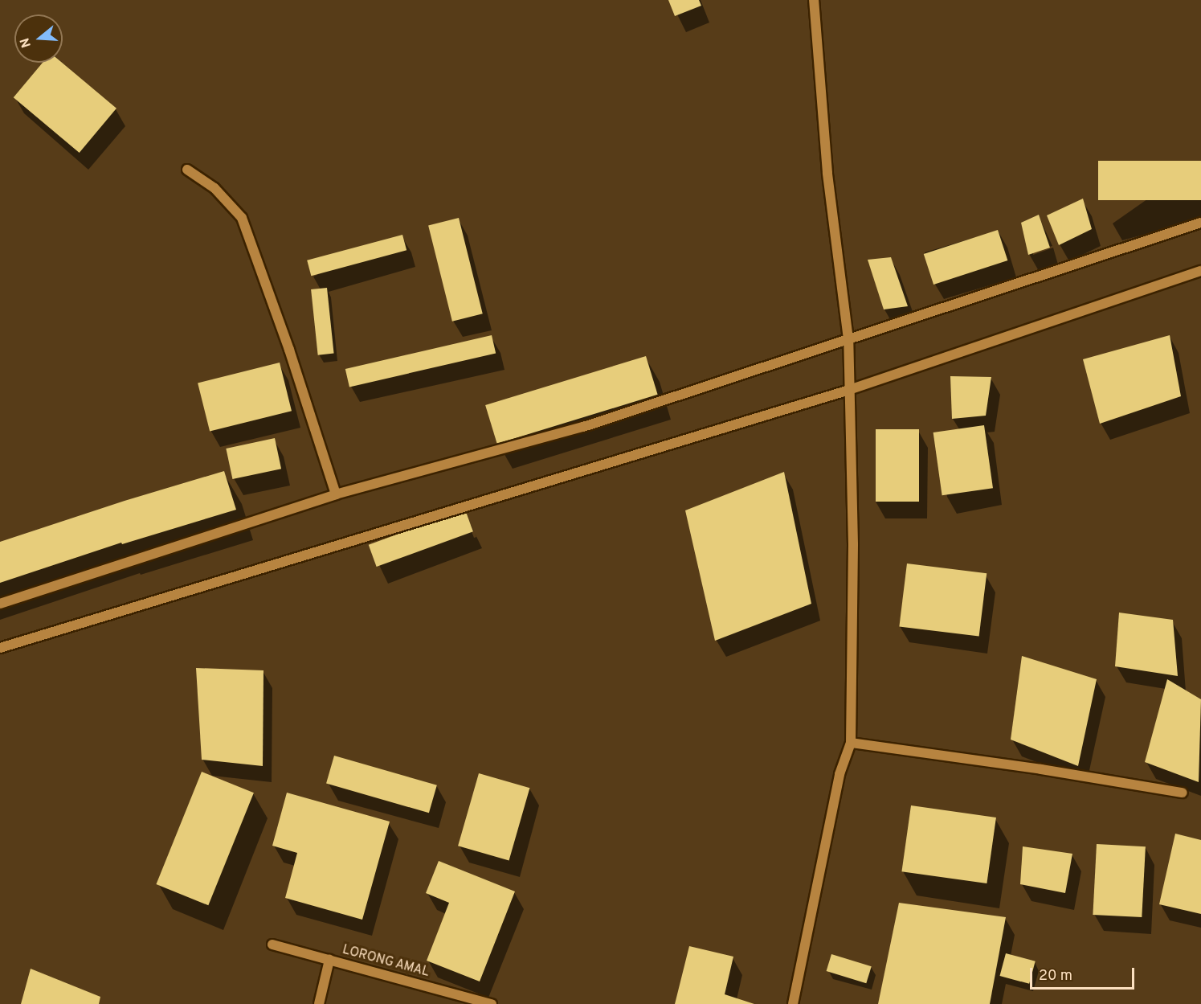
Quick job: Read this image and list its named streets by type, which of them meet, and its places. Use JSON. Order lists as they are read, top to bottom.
{
  "streets": {
    "street": ["LORONG AMAL"]
  },
  "scale_bar": "20 m",
  "north": "left"
}
